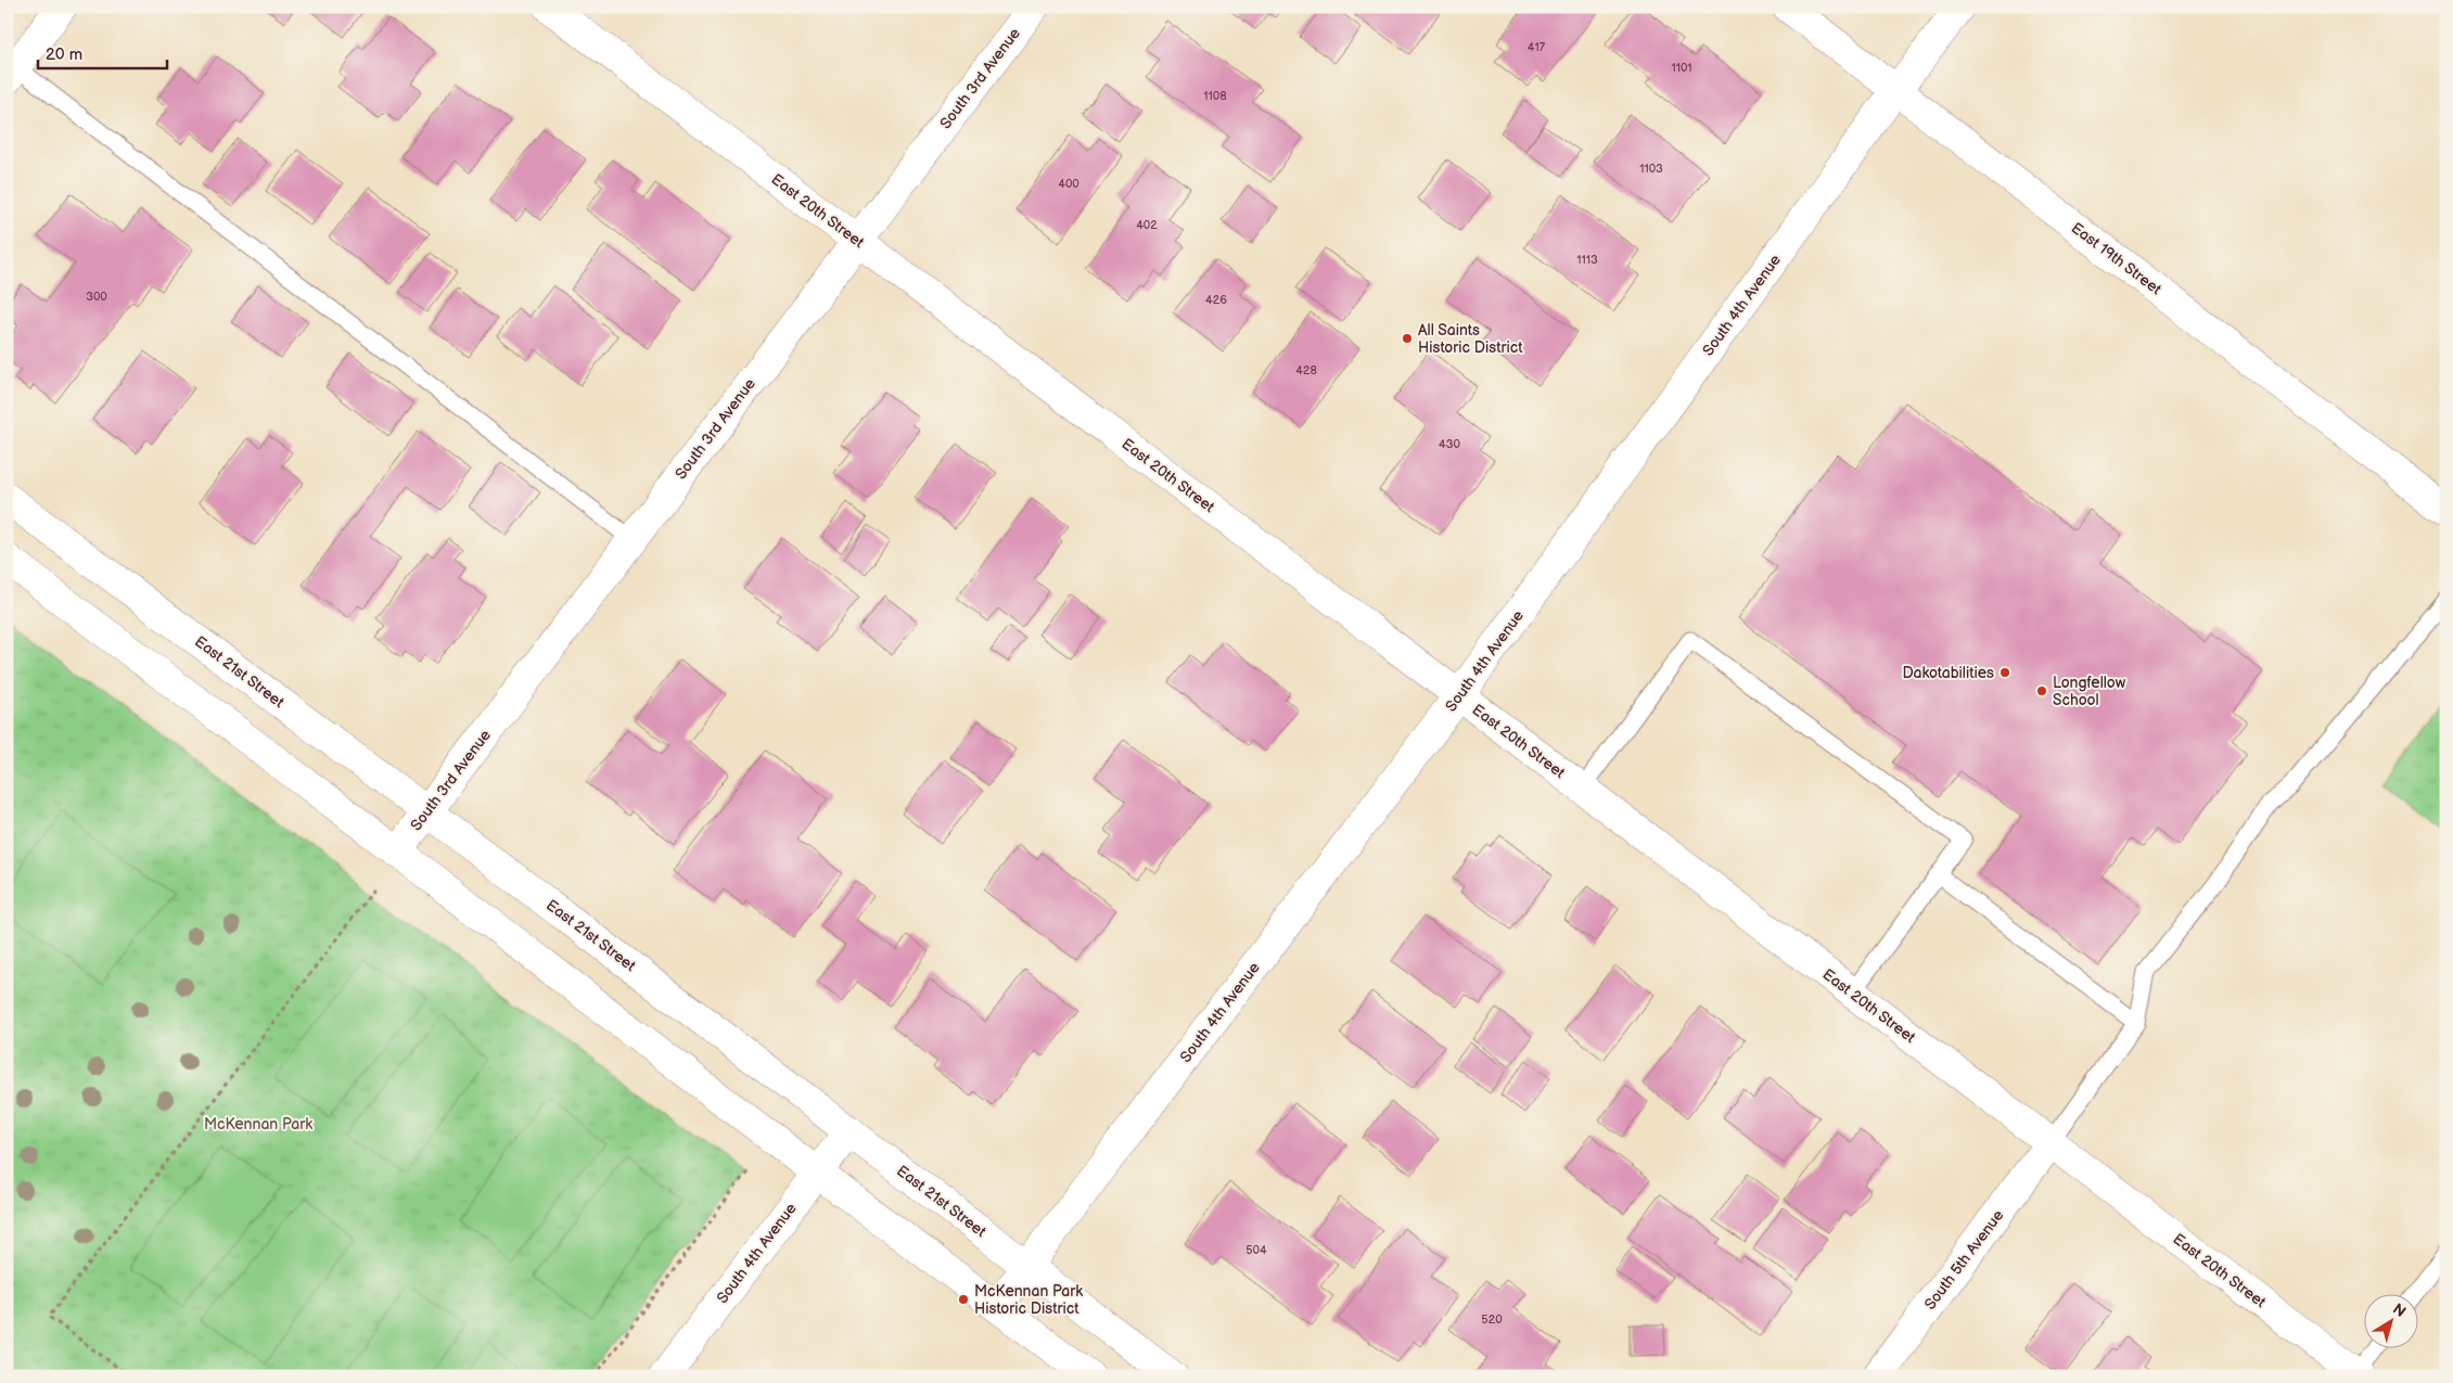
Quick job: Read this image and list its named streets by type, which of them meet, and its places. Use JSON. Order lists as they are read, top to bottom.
{
  "streets": {
    "street": [
      "South 3rd Avenue",
      "East 20th Street",
      "East 19th Street",
      "South 4th Avenue",
      "East 21st Street",
      "South 5th Avenue"
    ]
  },
  "crossings": [
    ["South 3rd Avenue", "East 20th Street"],
    ["South 3rd Avenue", "East 21st Street"],
    ["East 20th Street", "South 4th Avenue"],
    ["East 20th Street", "South 5th Avenue"],
    ["East 19th Street", "South 4th Avenue"],
    ["South 4th Avenue", "East 21st Street"]
  ],
  "parks": ["McKennan Park"],
  "places": [
    "All Saints Historic District",
    "Dakotabilities",
    "Longfellow School",
    "McKennan Park Historic District"
  ],
  "house_numbers": [
    "417",
    "1101",
    "1108",
    "1103",
    "400",
    "402",
    "1113",
    "300",
    "426",
    "428",
    "430",
    "504",
    "520"
  ],
  "scale_bar": "20 m",
  "north": "top right"
}
